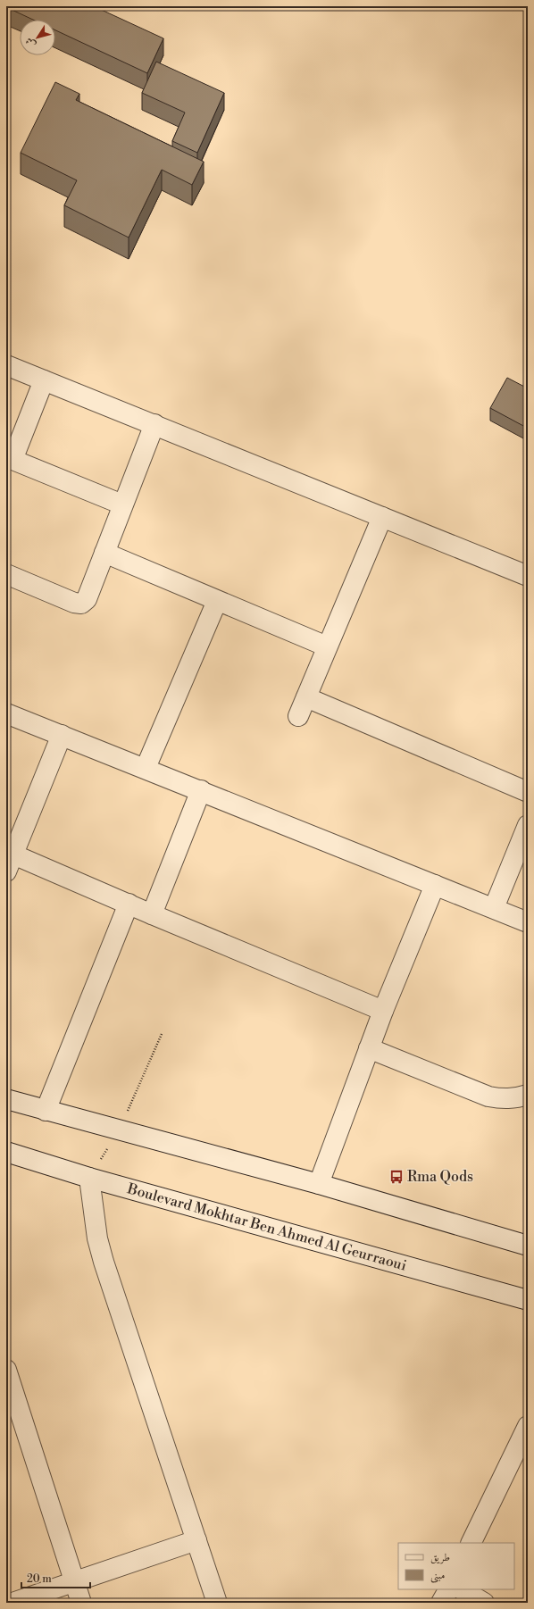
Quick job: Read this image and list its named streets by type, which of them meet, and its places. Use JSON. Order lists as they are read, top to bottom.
{
  "streets": {
    "street": ["Boulevard Mokhtar Ben Ahmed Al Geurraoui"]
  },
  "places": {
    "bus stop": ["Rma Qods"]
  },
  "legend": ["طريق", "مبنى"],
  "scale_bar": "20 m",
  "north": "bottom left"
}
